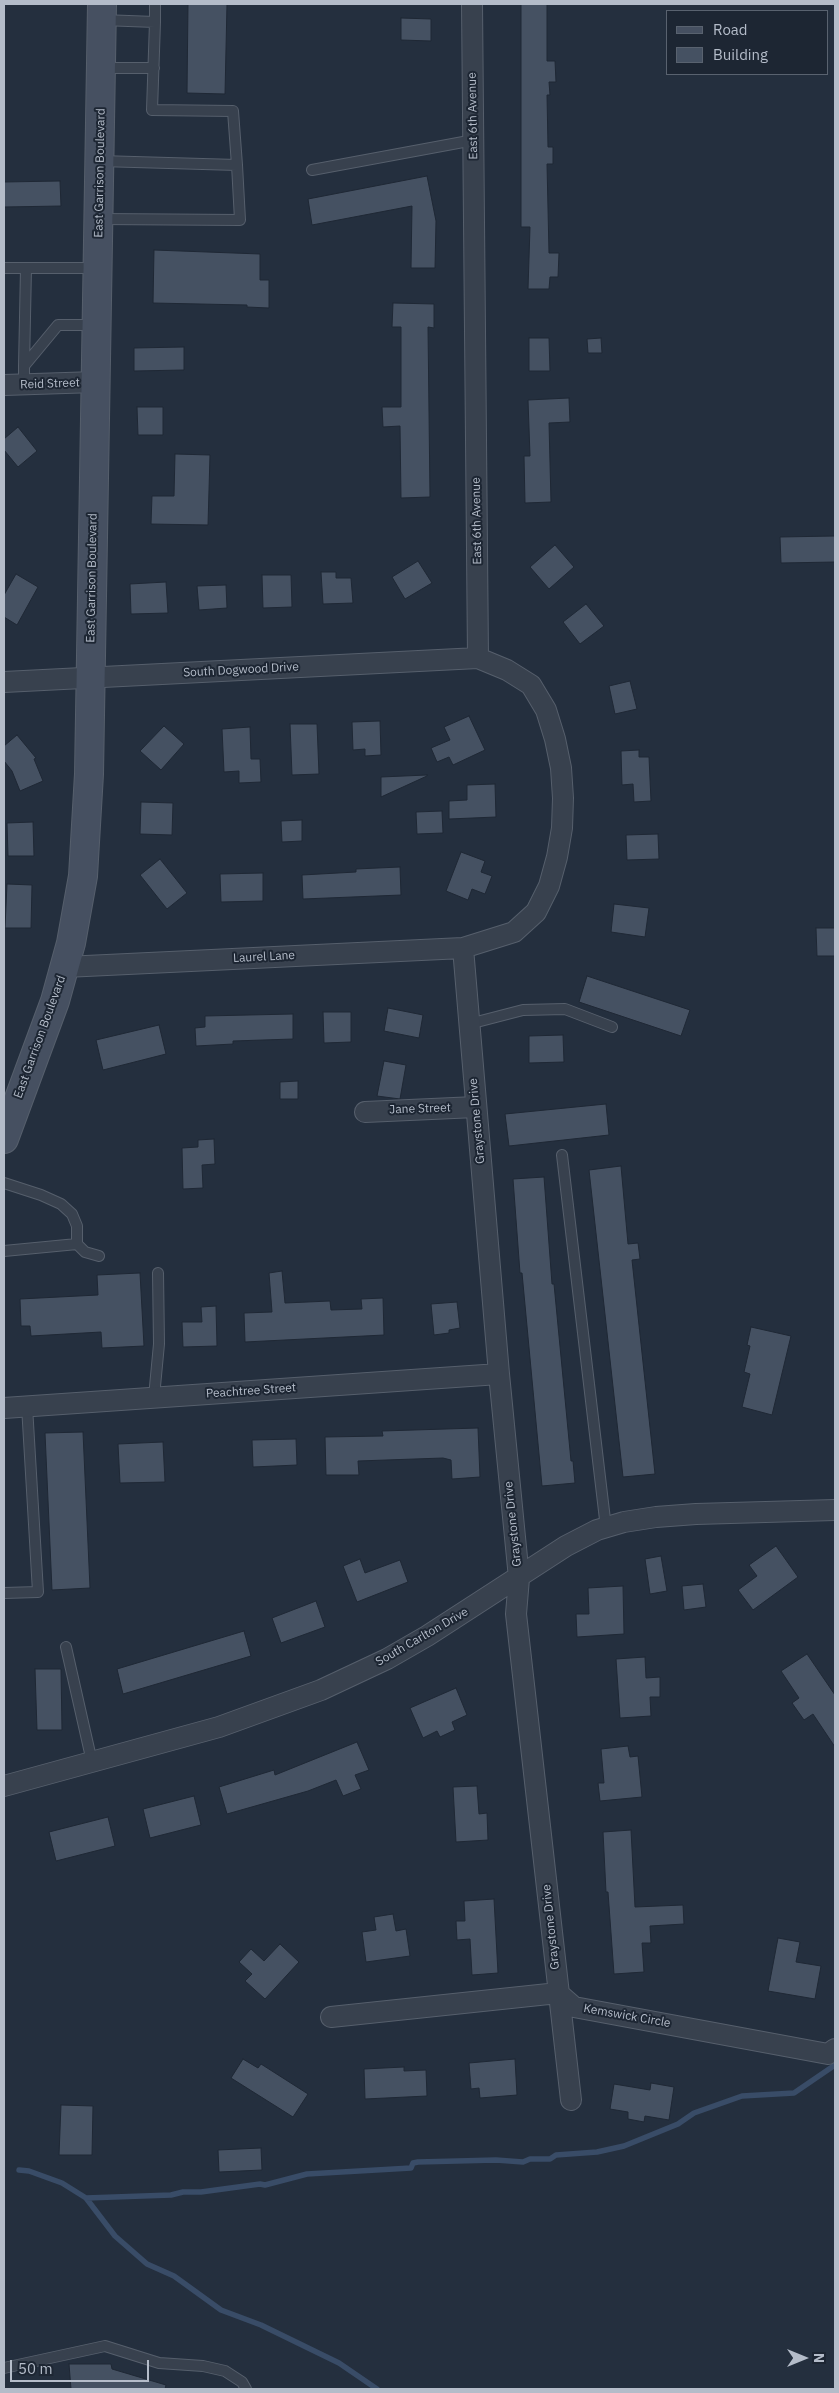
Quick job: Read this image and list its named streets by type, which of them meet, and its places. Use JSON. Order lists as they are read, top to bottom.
{
  "streets": {
    "main road": ["East Garrison Boulevard"],
    "street": [
      "East 6th Avenue",
      "Reid Street",
      "South Dogwood Drive",
      "Laurel Lane",
      "Jane Street",
      "Graystone Drive",
      "Peachtree Street",
      "South Carlton Drive",
      "Kemswick Circle"
    ]
  },
  "crossings": [
    ["East 6th Avenue", "South Dogwood Drive"],
    ["East Garrison Boulevard", "Reid Street"],
    ["East Garrison Boulevard", "South Dogwood Drive"],
    ["East Garrison Boulevard", "Laurel Lane"],
    ["Laurel Lane", "Graystone Drive"],
    ["Jane Street", "Graystone Drive"],
    ["Graystone Drive", "Peachtree Street"],
    ["Graystone Drive", "South Carlton Drive"],
    ["Graystone Drive", "Kemswick Circle"]
  ],
  "legend": ["Road", "Building"],
  "scale_bar": "50 m",
  "north": "right"
}
